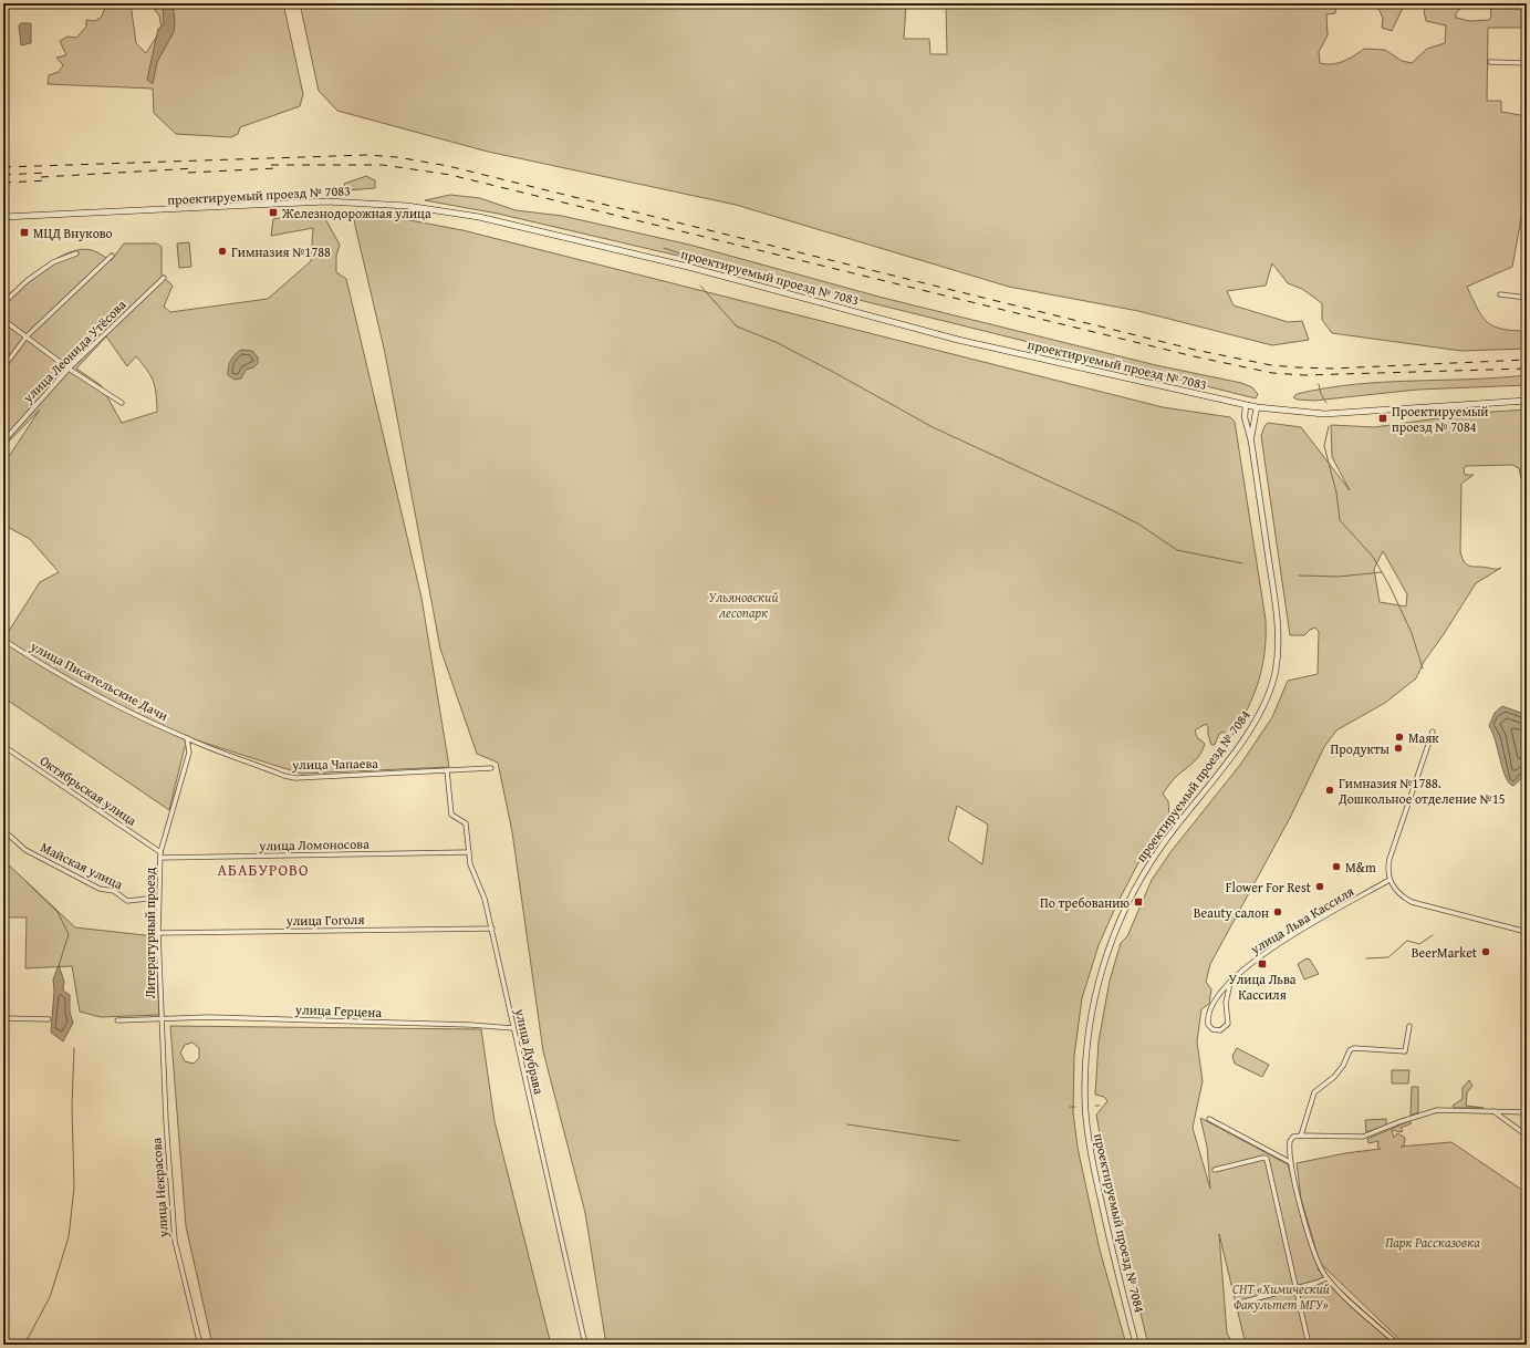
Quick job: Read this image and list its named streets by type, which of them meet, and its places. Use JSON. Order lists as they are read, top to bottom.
{
  "streets": {
    "main road": ["проектируемый проезд № 7083"],
    "street": [
      "улица Леонида Утёсова",
      "улица Писательские Дачи",
      "улица Чапаева",
      "проектируемый проезд № 7084",
      "Октябрьская улица",
      "улица Ломоносова",
      "Майская улица",
      "улица Гоголя",
      "улица Льва Кассиля",
      "Литературный проезд",
      "улица Герцена",
      "улица Дубрава",
      "улица Некрасова"
    ]
  },
  "crossings": [
    ["проектируемый проезд № 7083", "проектируемый проезд № 7084"],
    ["улица Писательские Дачи", "улица Чапаева"],
    ["улица Писательские Дачи", "Литературный проезд"],
    ["улица Чапаева", "Литературный проезд"],
    ["улица Чапаева", "улица Дубрава"],
    ["Октябрьская улица", "улица Ломоносова"],
    ["Октябрьская улица", "Литературный проезд"],
    ["улица Ломоносова", "Литературный проезд"],
    ["улица Ломоносова", "улица Дубрава"],
    ["Майская улица", "Литературный проезд"],
    ["улица Гоголя", "Литературный проезд"],
    ["улица Гоголя", "улица Дубрава"],
    ["Литературный проезд", "улица Герцена"],
    ["Литературный проезд", "улица Некрасова"],
    ["улица Герцена", "улица Дубрава"]
  ],
  "districts": ["АБАБУРОВО"],
  "parks": ["Ульяновский лесопарк", "Парк Рассказовка", "СНТ «Химический Факультет МГУ»"],
  "places": {
    "transit": [
      "Железнодорожная улица",
      "МЦД Внуково",
      "Проектируемый проезд № 7084",
      "По требованию",
      "Улица Льва Кассиля"
    ],
    "other": [
      "Гимназия №1788",
      "Маяк",
      "Продукты",
      "Гимназия №1788. Дошкольное отделение №15",
      "M&m",
      "Flower For Rest",
      "Beauty салон",
      "BeerMarket"
    ]
  }
}
